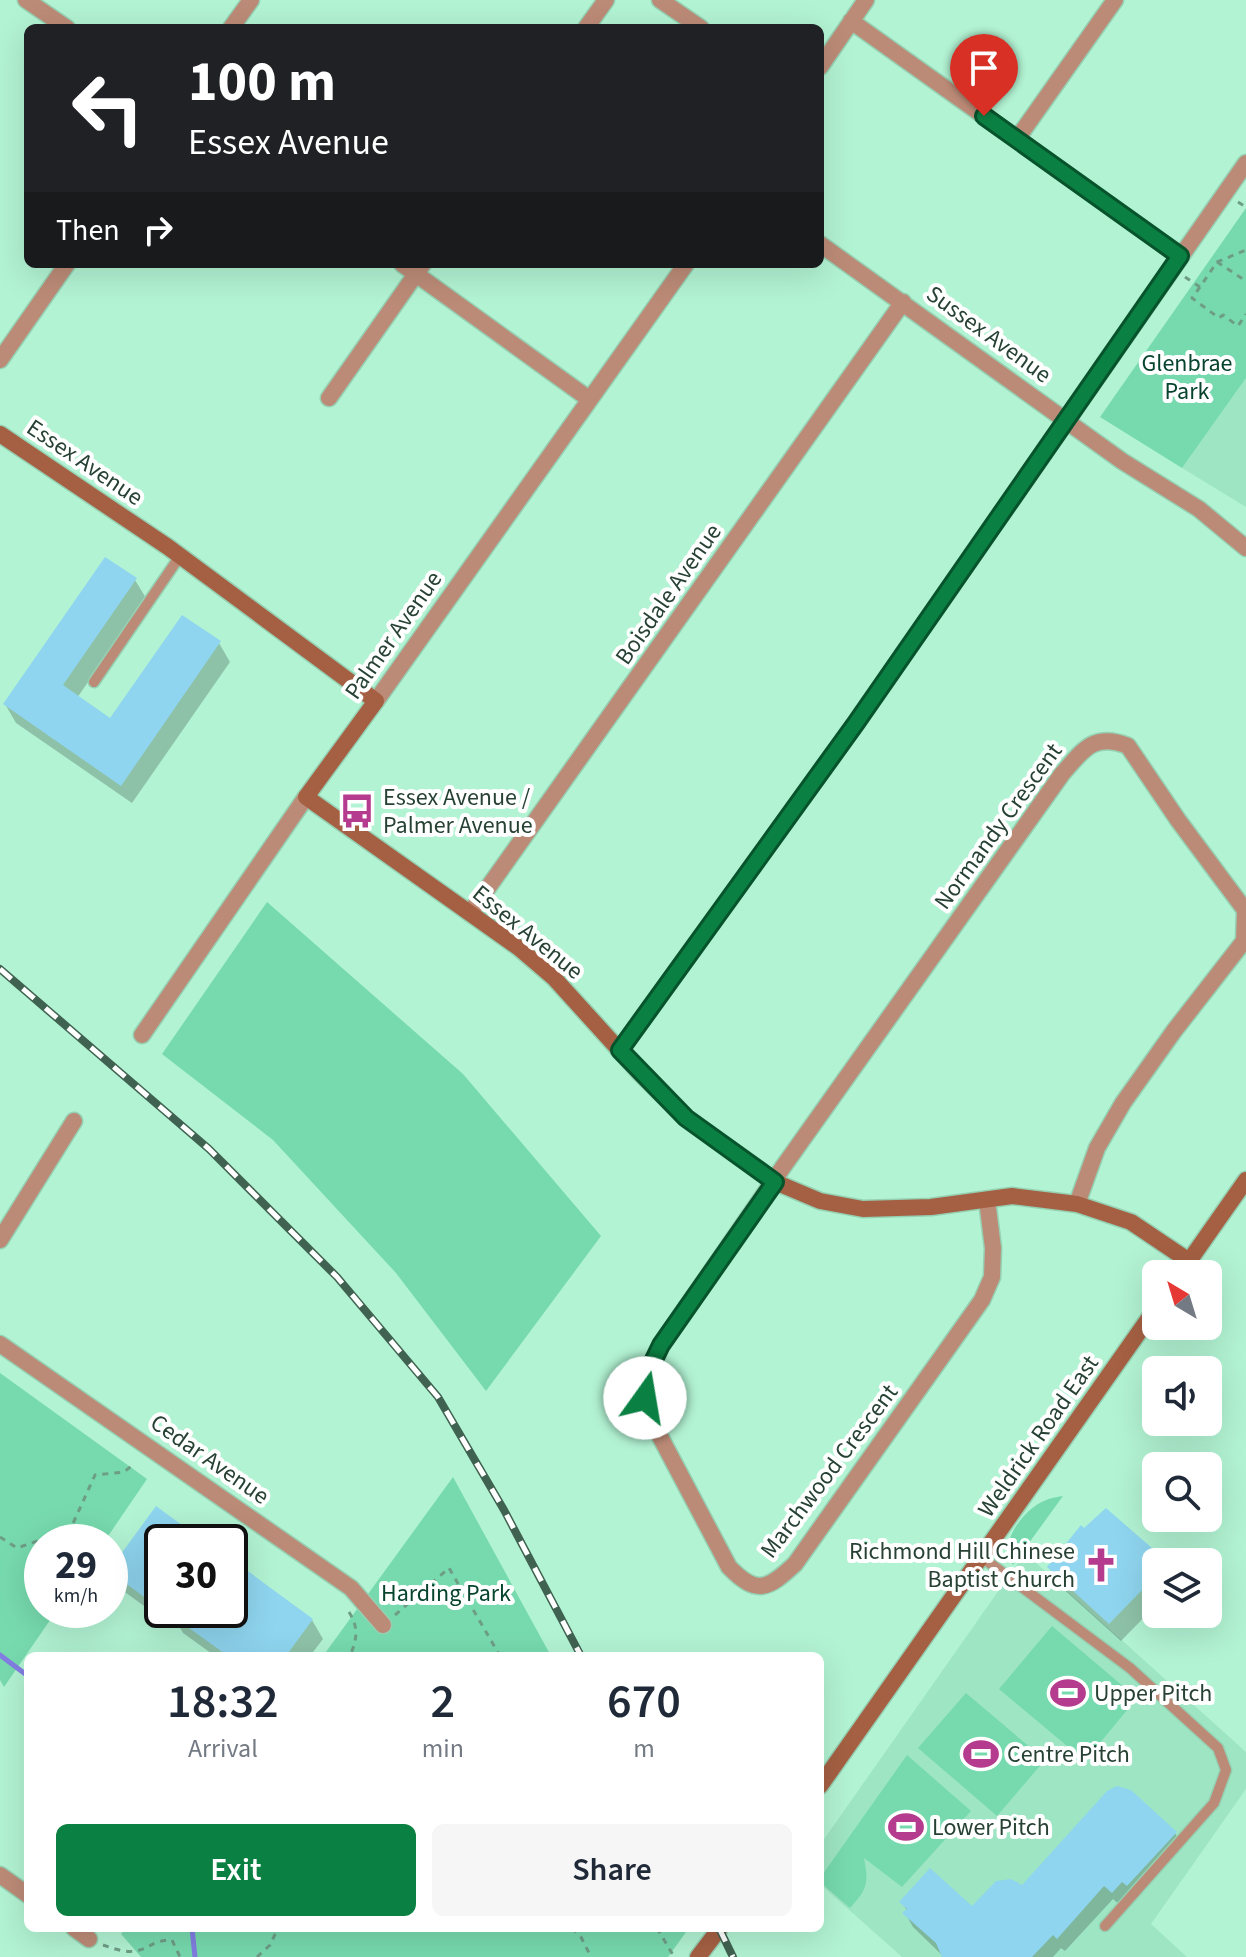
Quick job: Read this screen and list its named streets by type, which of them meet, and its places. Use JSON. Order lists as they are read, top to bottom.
{
  "streets": {
    "street": [
      "Sussex Avenue",
      "Essex Avenue",
      "Boisdale Avenue",
      "Palmer Avenue",
      "Normandy Crescent",
      "Weldrick Road East",
      "Cedar Avenue",
      "Marchwood Crescent"
    ]
  },
  "crossings": [
    ["Sussex Avenue", "Boisdale Avenue"],
    ["Essex Avenue", "Boisdale Avenue"],
    ["Essex Avenue", "Palmer Avenue"],
    ["Essex Avenue", "Normandy Crescent"],
    ["Essex Avenue", "Marchwood Crescent"],
    ["Normandy Crescent", "Marchwood Crescent"]
  ],
  "parks": ["Glenbrae Park", "Harding Park"],
  "places": {
    "bus stop": ["Essex Avenue / Palmer Avenue"],
    "church": ["Richmond Hill Chinese Baptist Church"],
    "sports": ["Upper Pitch", "Centre Pitch", "Lower Pitch"]
  },
  "north": "top left",
  "page": {
    "turn": ["100 m", "Essex Avenue"],
    "then": "Then",
    "speed": "29 km/h",
    "limit": "30",
    "eta": [
      "18:32",
      "Arrival",
      "2",
      "min",
      "670",
      "m"
    ],
    "buttons": ["Exit", "Share"]
  }
}
